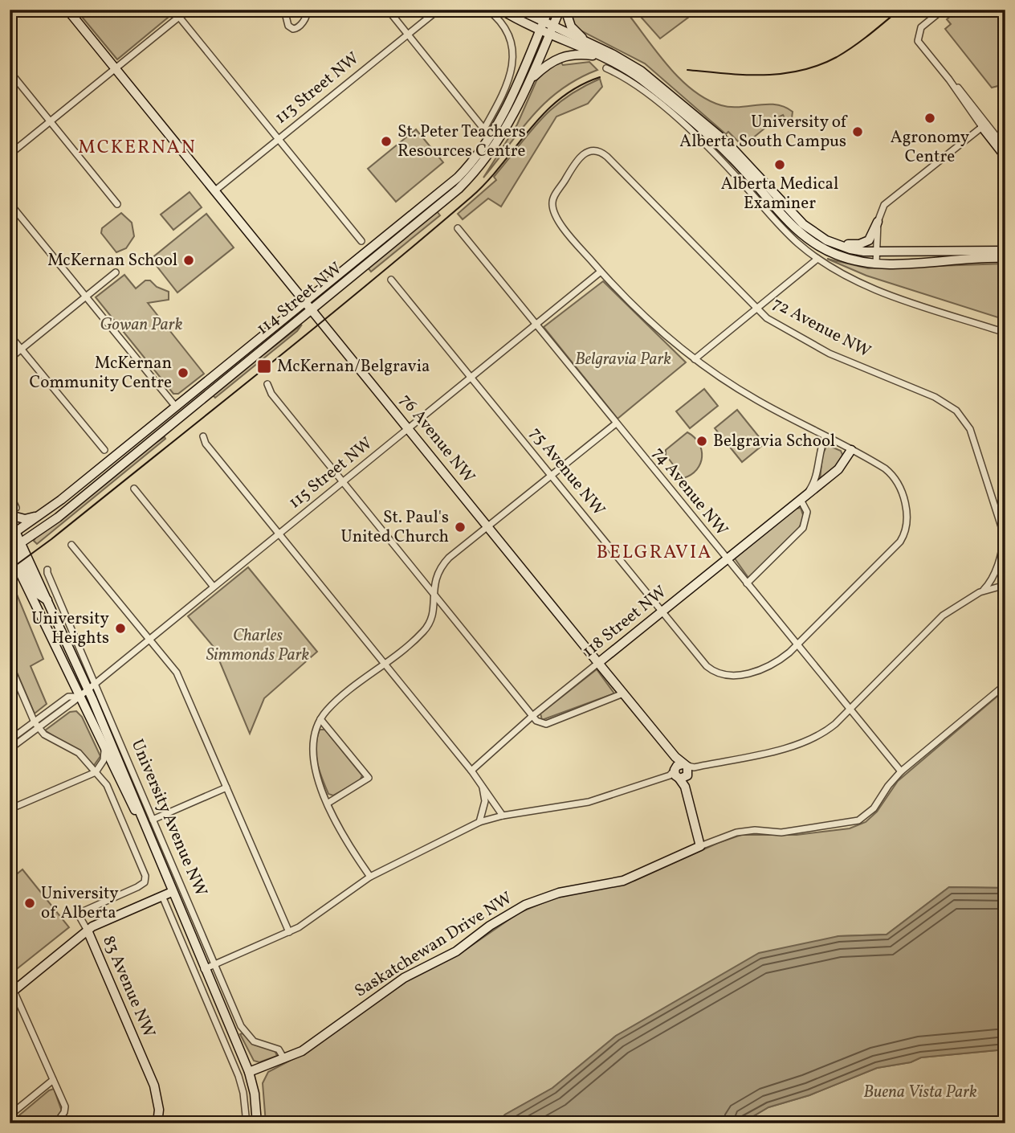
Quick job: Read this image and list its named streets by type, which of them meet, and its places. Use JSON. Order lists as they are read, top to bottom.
{
  "streets": {
    "main road": [
      "114 Street NW",
      "76 Avenue NW",
      "118 Street NW",
      "University Avenue NW",
      "Saskatchewan Drive NW",
      "83 Avenue NW"
    ],
    "street": [
      "113 Street NW",
      "72 Avenue NW",
      "75 Avenue NW",
      "115 Street NW",
      "74 Avenue NW"
    ]
  },
  "crossings": [
    ["113 Street NW", "76 Avenue NW"],
    ["114 Street NW", "76 Avenue NW"],
    ["114 Street NW", "University Avenue NW"],
    ["72 Avenue NW", "115 Street NW"],
    ["76 Avenue NW", "115 Street NW"],
    ["76 Avenue NW", "118 Street NW"],
    ["76 Avenue NW", "Saskatchewan Drive NW"],
    ["75 Avenue NW", "115 Street NW"],
    ["75 Avenue NW", "74 Avenue NW"],
    ["75 Avenue NW", "118 Street NW"],
    ["115 Street NW", "74 Avenue NW"],
    ["115 Street NW", "University Avenue NW"],
    ["74 Avenue NW", "118 Street NW"],
    ["74 Avenue NW", "Saskatchewan Drive NW"],
    ["University Avenue NW", "Saskatchewan Drive NW"]
  ],
  "districts": ["MCKERNAN", "BELGRAVIA"],
  "parks": [
    "Gowan Park",
    "Belgravia Park",
    "Charles Simmonds Park",
    "Buena Vista Park"
  ],
  "places": {
    "other": [
      "Agronomy Centre",
      "University of Alberta South Campus",
      "St. Peter Teachers Resources Centre",
      "Alberta Medical Examiner",
      "McKernan School",
      "McKernan Community Centre",
      "Belgravia School",
      "St. Paul's United Church",
      "University Heights",
      "University of Alberta"
    ],
    "transit": ["McKernan/Belgravia"]
  }
}
